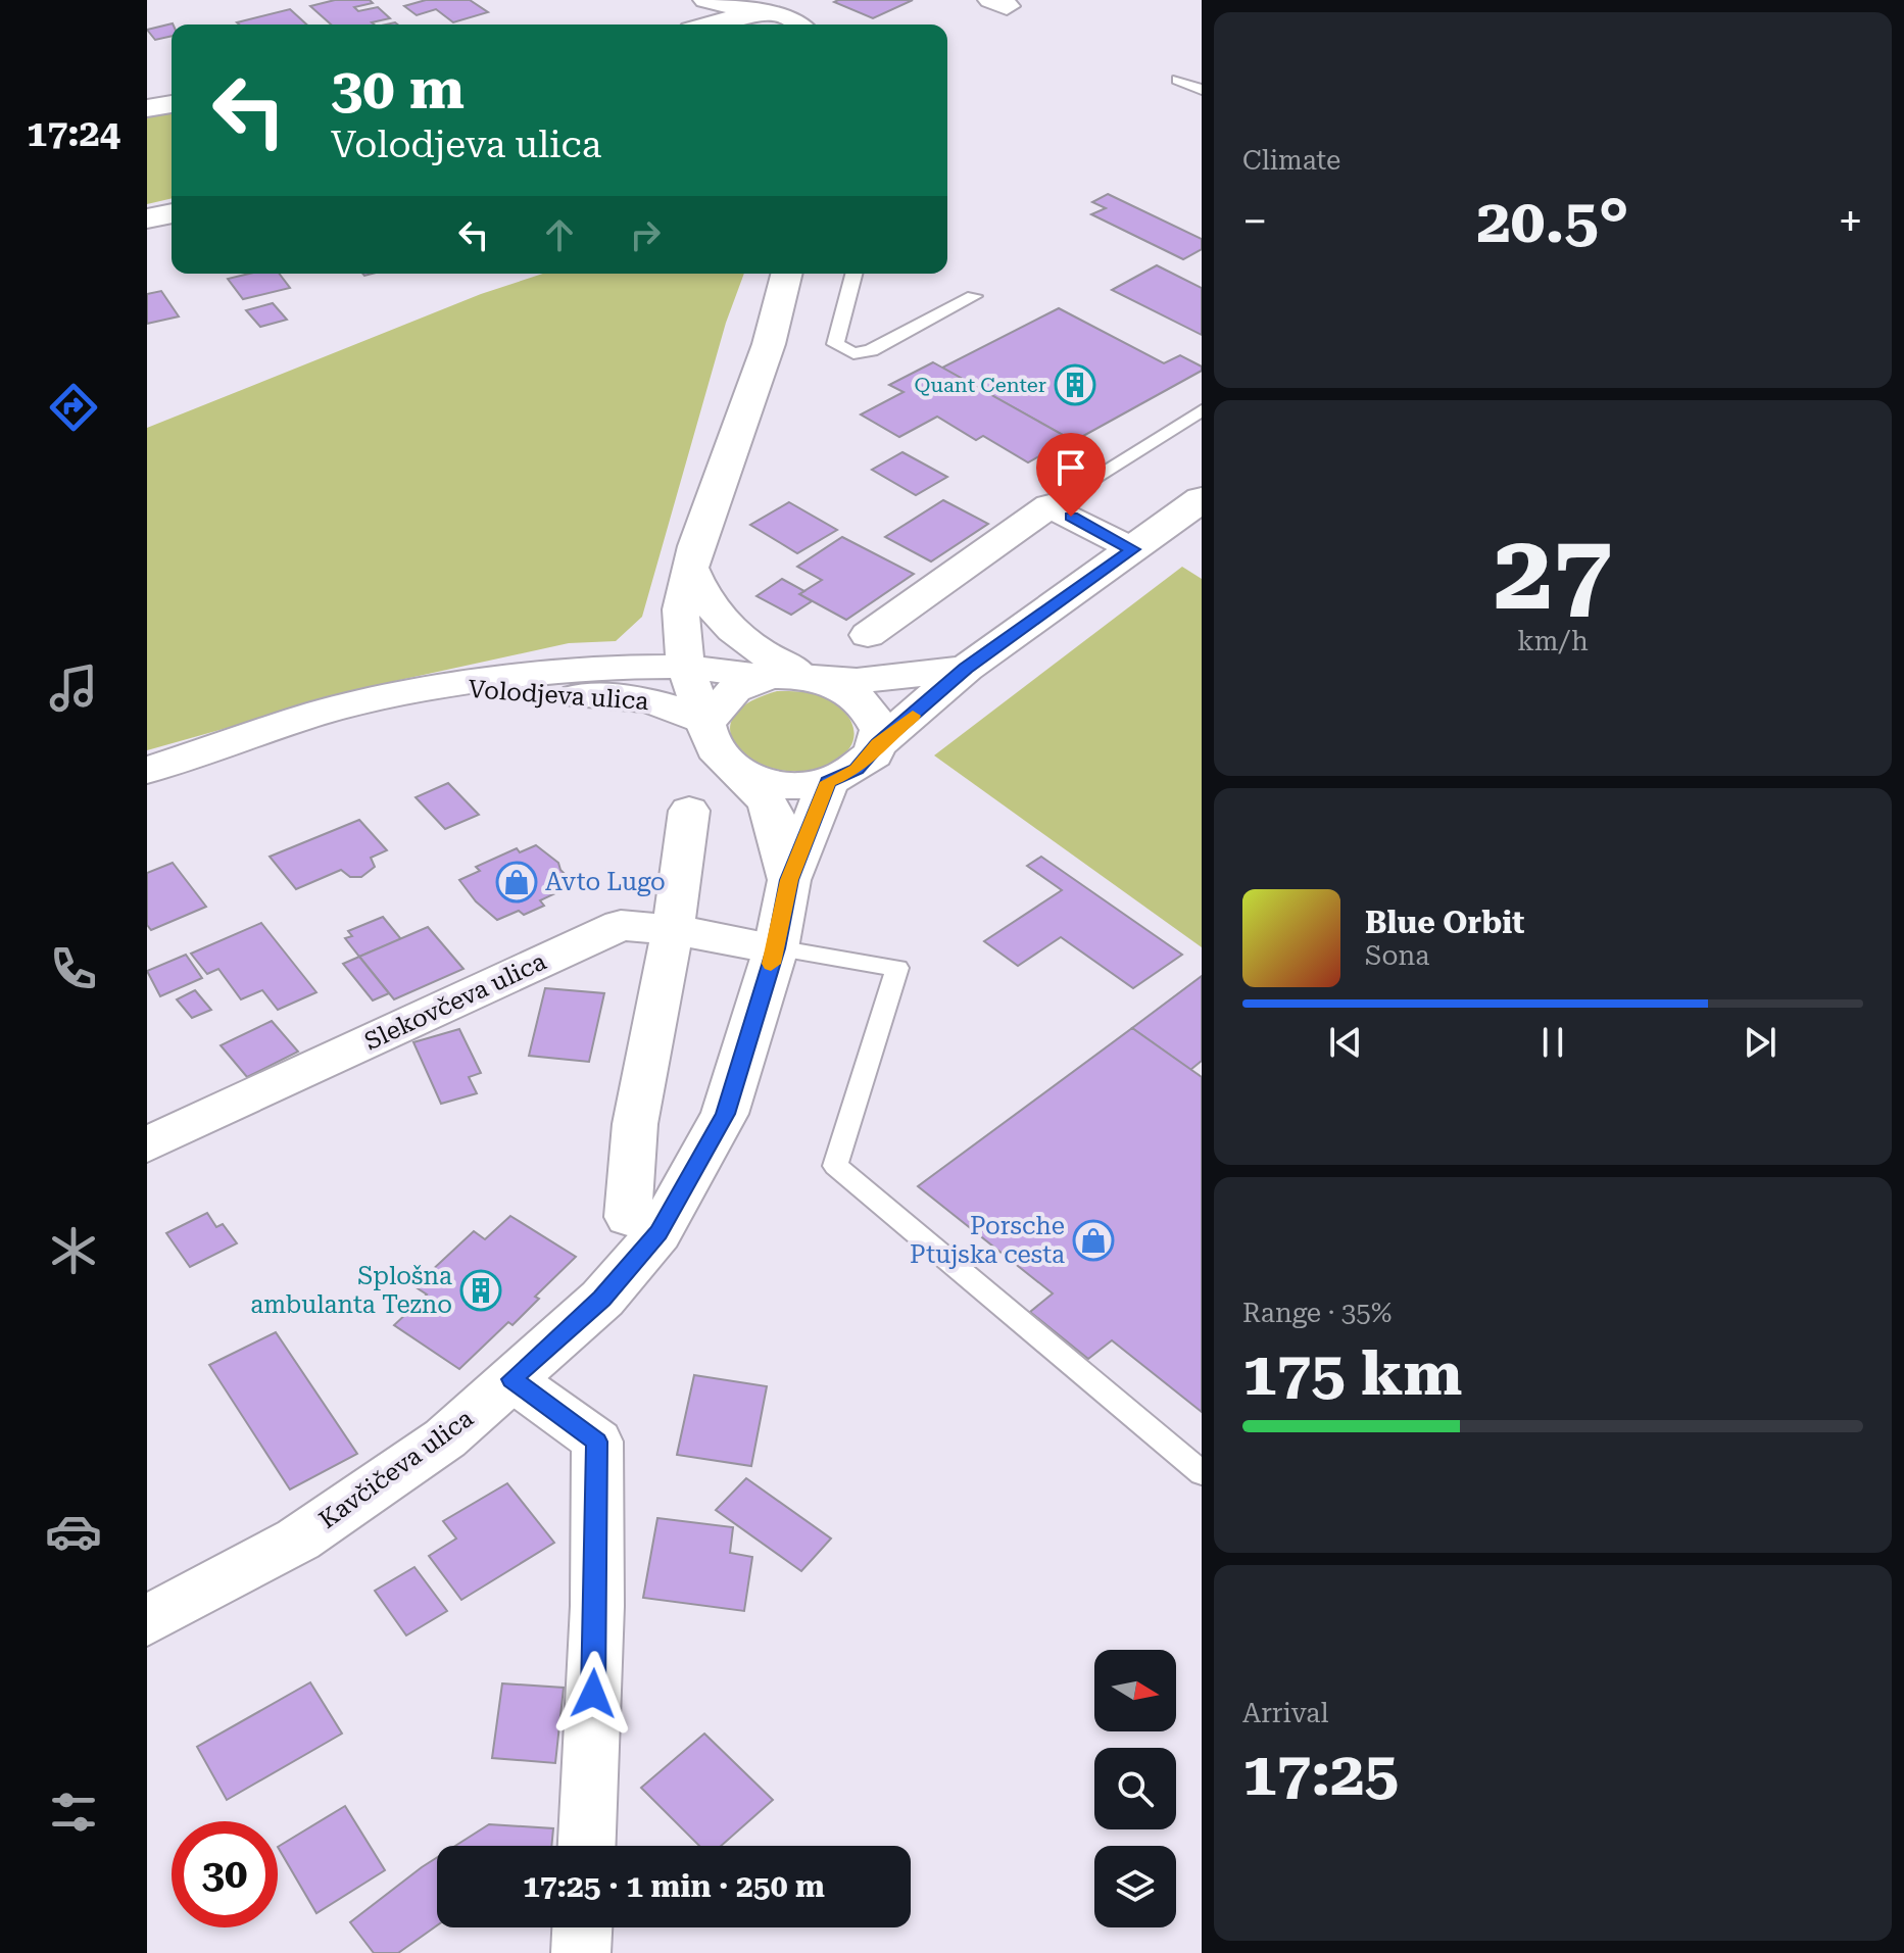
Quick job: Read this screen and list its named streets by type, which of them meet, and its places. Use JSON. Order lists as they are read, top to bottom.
{
  "streets": {
    "street": ["Volodjeva ulica", "Slekovčeva ulica", "Kavčičeva ulica"]
  },
  "crossings": [
    ["Volodjeva ulica", "Kavčičeva ulica"],
    ["Slekovčeva ulica", "Kavčičeva ulica"]
  ],
  "places": {
    "building": ["Quant Center", "Splošna ambulanta Tezno"],
    "shop": ["Avto Lugo", "Porsche Ptujska cesta"]
  },
  "north": "right",
  "page": {
    "tabs": "17:24",
    "tile": [
      "Climate",
      ["27", "km/h"],
      ["Range · 35%", "175 km"],
      ["Arrival", "17:25"]
    ],
    "turn": ["30 m", "Volodjeva ulica"],
    "heat": ["−", "20.5°", "+"],
    "song": ["Blue Orbit", "Sona"],
    "limit": "30",
    "trip": "17:25 · 1 min · 250 m"
  }
}
